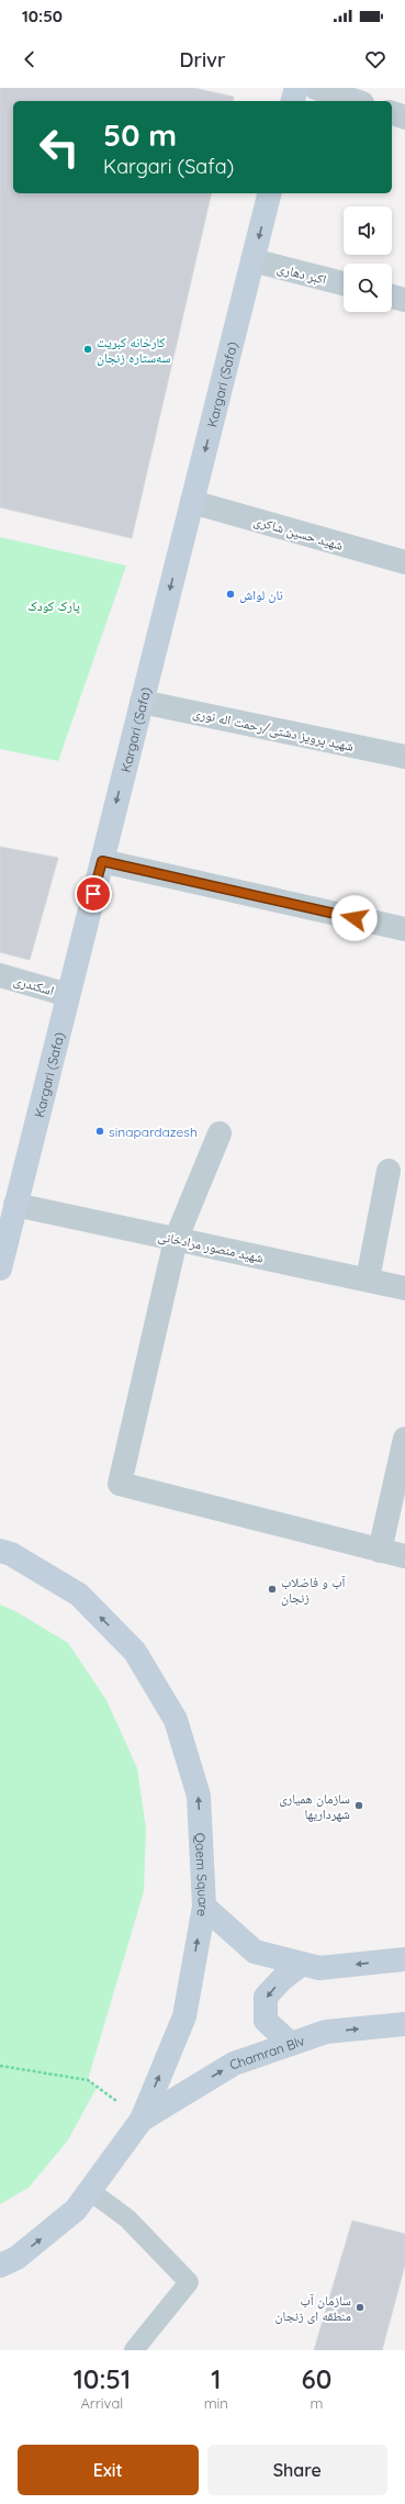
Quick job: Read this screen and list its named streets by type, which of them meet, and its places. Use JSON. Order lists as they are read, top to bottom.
{
  "streets": {
    "main road": ["Kargari (Safa)", "Qaem Square", "Chamran Blv"],
    "street": [
      "اکبر دهاری",
      "شهید حسین شاکری",
      "شهید پرویز دشتی/رحمت اله نوری",
      "اسکندری",
      "شهید منصور مرادخانی"
    ]
  },
  "crossings": [
    ["اکبر دهاری", "Kargari (Safa)"],
    ["Kargari (Safa)", "شهید حسین شاکری"],
    ["Kargari (Safa)", "شهید پرویز دشتی/رحمت اله نوری"],
    ["Kargari (Safa)", "اسکندری"],
    ["Kargari (Safa)", "شهید منصور مرادخانی"],
    ["Qaem Square", "Chamran Blv"]
  ],
  "one_way": ["Kargari (Safa)", "Qaem Square"],
  "parks": ["پارک کودک"],
  "places": [
    "کارخانه کبریت سه‌ستاره زنجان",
    "نان لواش",
    "sinapardazesh",
    "آب و فاضلاب زنجان",
    "سازمان همیاری شهرداریها",
    "سازمان آب منطقه ای زنجان"
  ],
  "page": {
    "status": "10:50",
    "header": "Drivr",
    "turn": ["50 m", "Kargari (Safa)"],
    "eta": [
      "10:51",
      "Arrival",
      "1",
      "min",
      "60",
      "m"
    ],
    "buttons": ["Exit", "Share"]
  }
}
